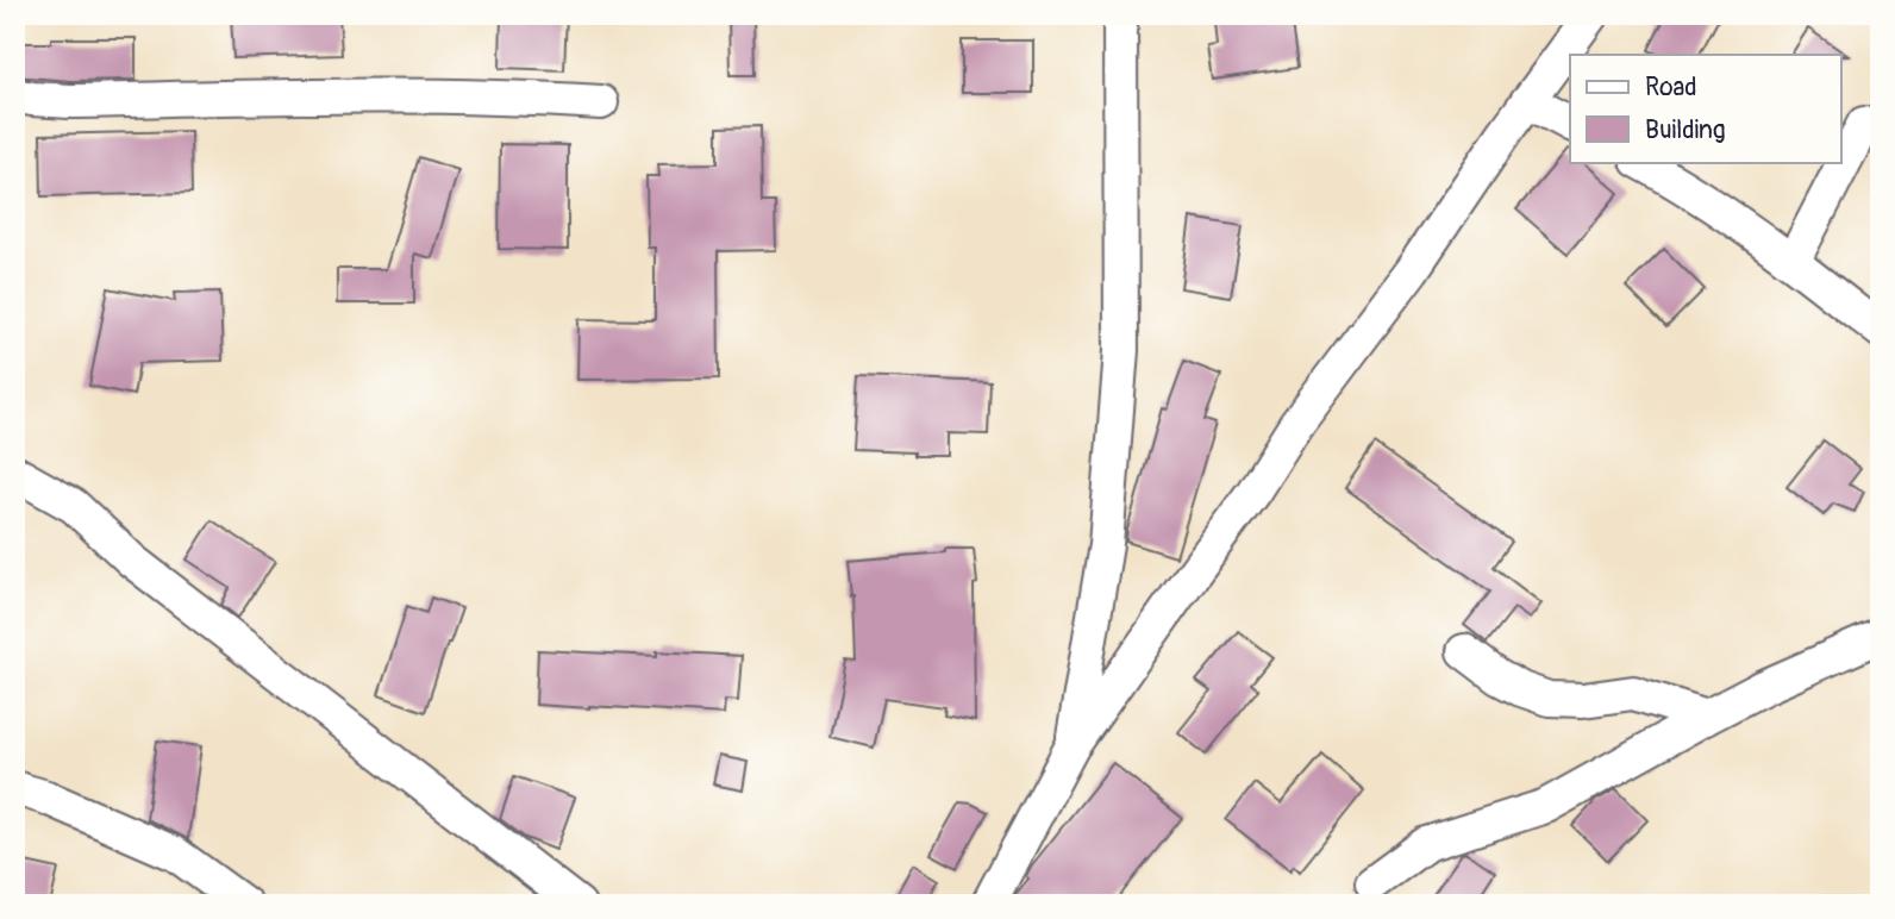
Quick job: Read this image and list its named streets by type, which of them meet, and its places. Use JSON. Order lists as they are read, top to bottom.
{
  "legend": ["Road", "Building"]
}
